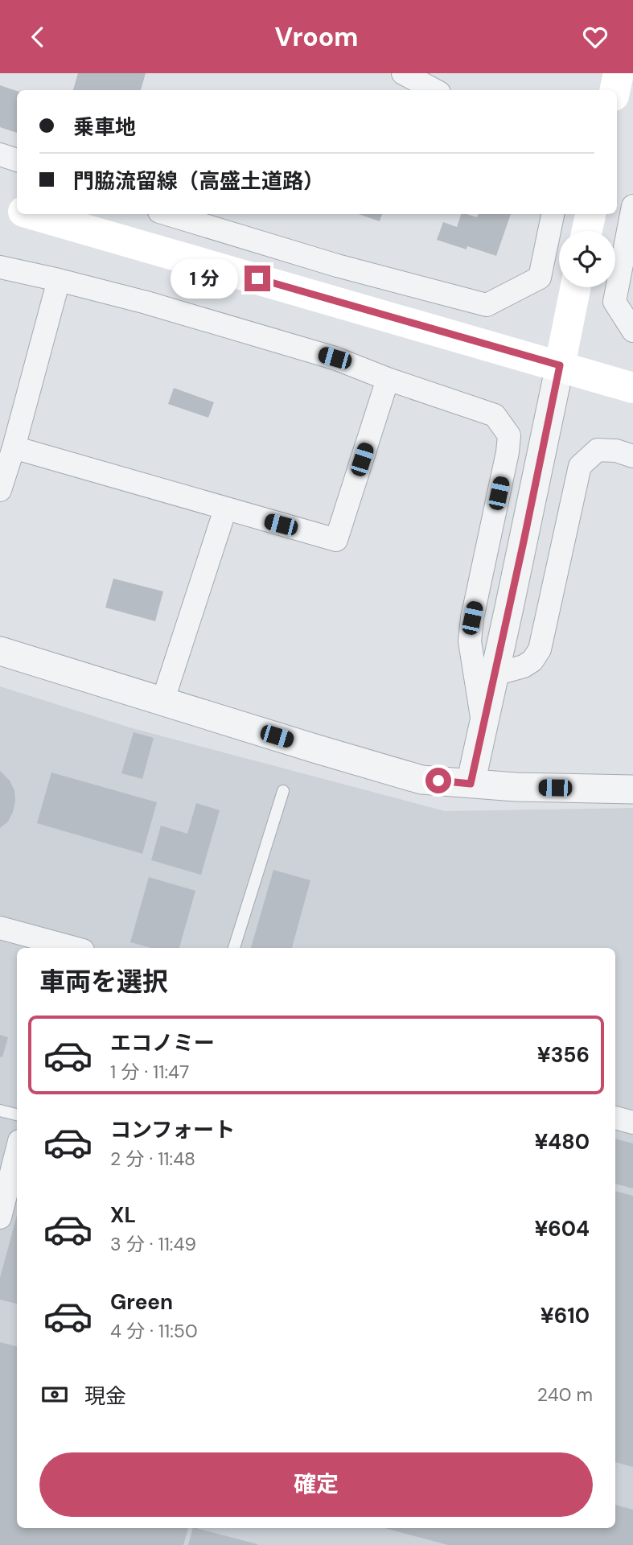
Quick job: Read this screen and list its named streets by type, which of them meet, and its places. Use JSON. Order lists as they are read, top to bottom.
{
  "page": {
    "header": "Vroom",
    "banner": ["乗車地", "門脇流留線（高盛土道路）"],
    "bubble": "1 分",
    "heading": "車両を選択",
    "list": [
      {
        "name": "エコノミー",
        "note": "1 分 · 11:47",
        "value": "¥356"
      },
      {
        "name": "コンフォート",
        "note": "2 分 · 11:48",
        "value": "¥480"
      },
      {
        "name": "XL",
        "note": "3 分 · 11:49",
        "value": "¥604"
      },
      {
        "name": "Green",
        "note": "4 分 · 11:50",
        "value": "¥610"
      }
    ],
    "pay": ["現金", "240 m"],
    "buttons": "確定"
  }
}
